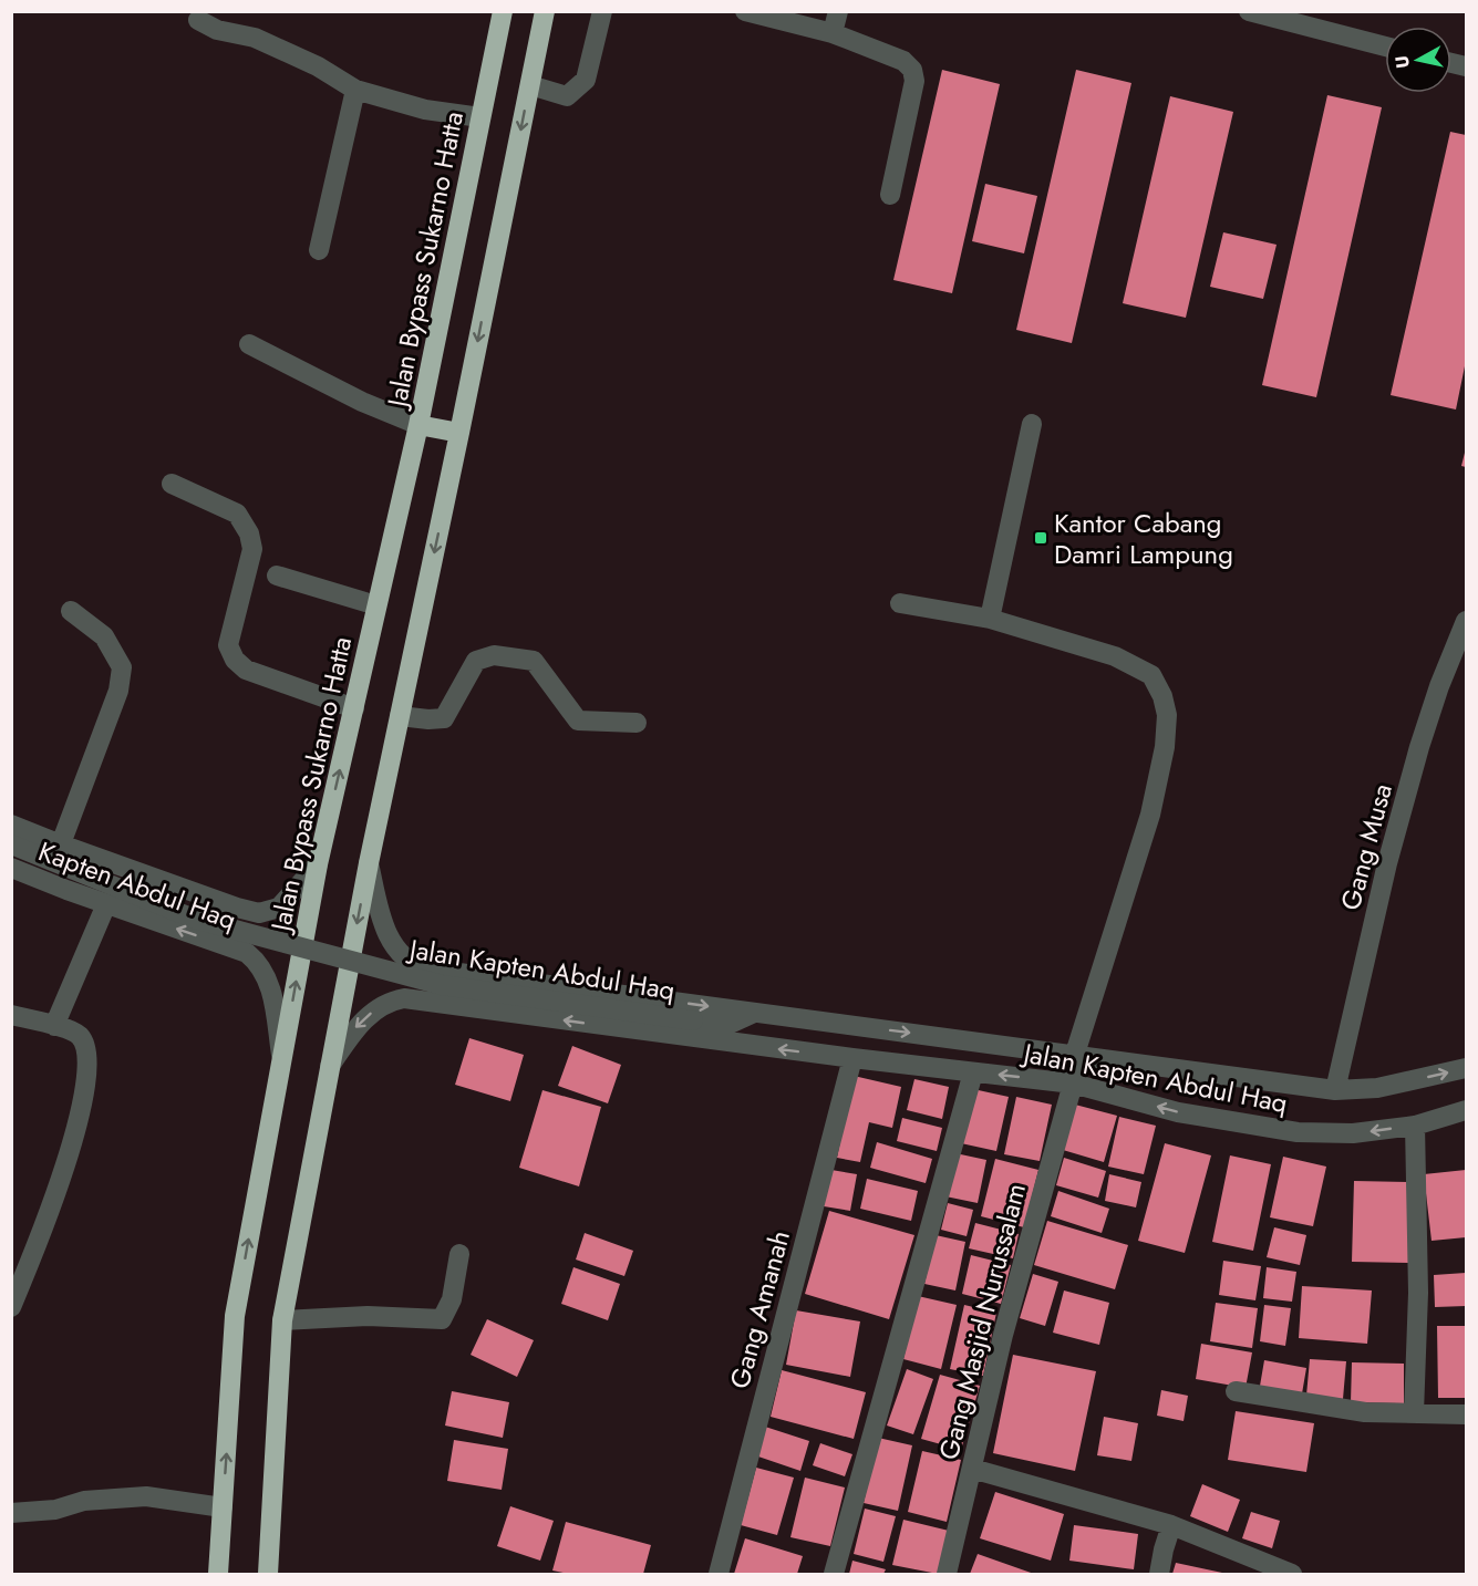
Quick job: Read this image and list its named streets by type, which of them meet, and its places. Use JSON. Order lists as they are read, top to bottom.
{
  "streets": {
    "highway": ["Jalan Bypass Sukarno Hatta"],
    "street": [
      "Gang Musa",
      "Kapten Abdul Haq",
      "Jalan Kapten Abdul Haq",
      "Gang Amanah",
      "Gang Masjid Nurussalam"
    ]
  },
  "crossings": [
    ["Jalan Bypass Sukarno Hatta", "Kapten Abdul Haq"],
    ["Gang Musa", "Jalan Kapten Abdul Haq"],
    ["Jalan Kapten Abdul Haq", "Gang Amanah"],
    ["Jalan Kapten Abdul Haq", "Gang Masjid Nurussalam"]
  ],
  "places": {
    "transit": ["Kantor Cabang Damri Lampung"]
  },
  "north": "left"
}
